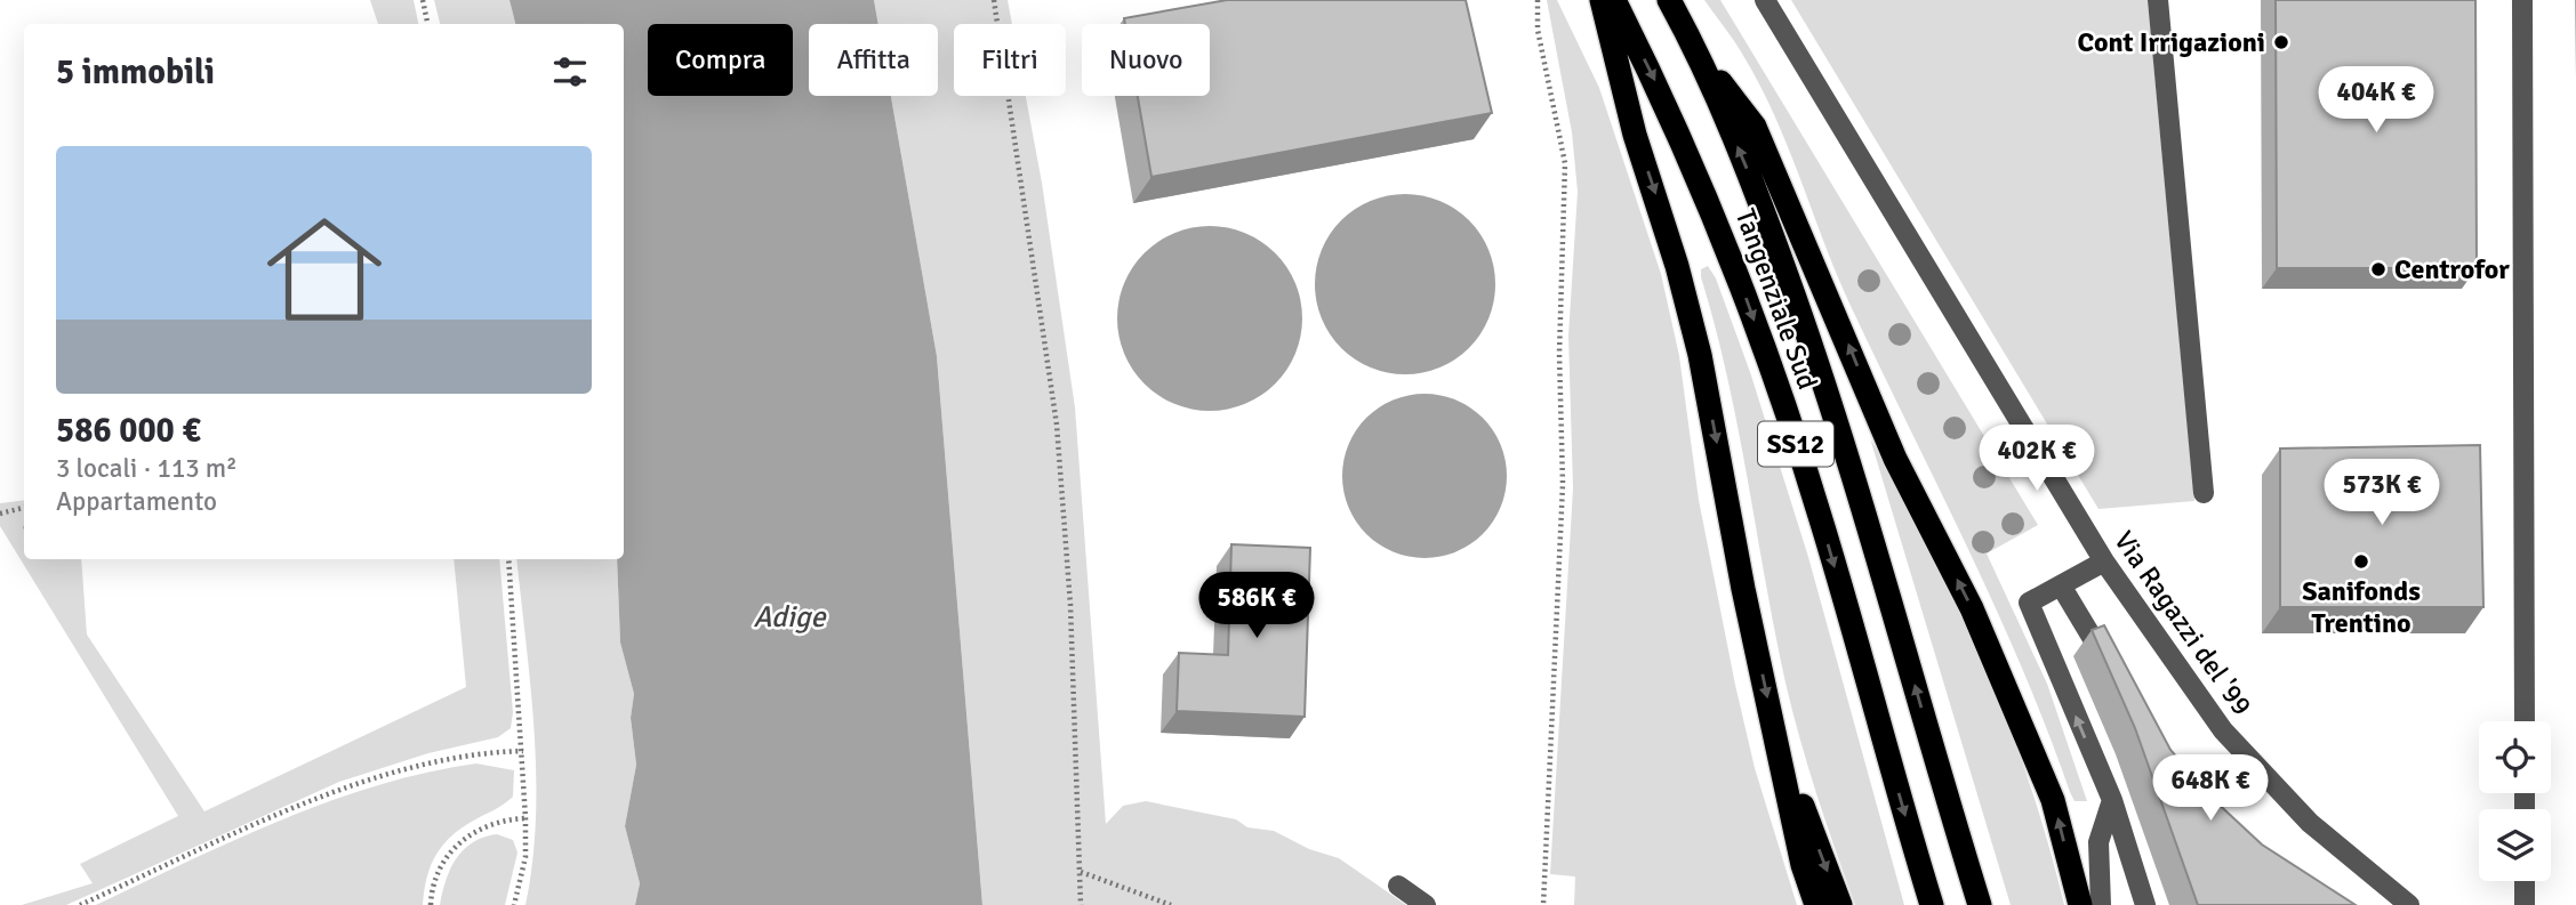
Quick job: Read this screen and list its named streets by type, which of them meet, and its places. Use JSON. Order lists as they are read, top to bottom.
{
  "streets": {
    "highway": ["Tangenziale Sud", "SS12"],
    "street": ["Via Ragazzi del '99"]
  },
  "water": ["Adige"],
  "places": ["Cont Irrigazioni", "Centrofor", "Sanifonds Trentino"],
  "page": {
    "chip": [
      "Compra",
      "Affitta",
      "Filtri",
      "Nuovo"
    ],
    "heading": "5 immobili",
    "price": [
      "404K €",
      "402K €",
      "573K €",
      "586K €",
      "648K €"
    ],
    "list": [
      {
        "name": "586 000 €",
        "note": "3 locali · 113 m² · Appartamento"
      }
    ]
  }
}
